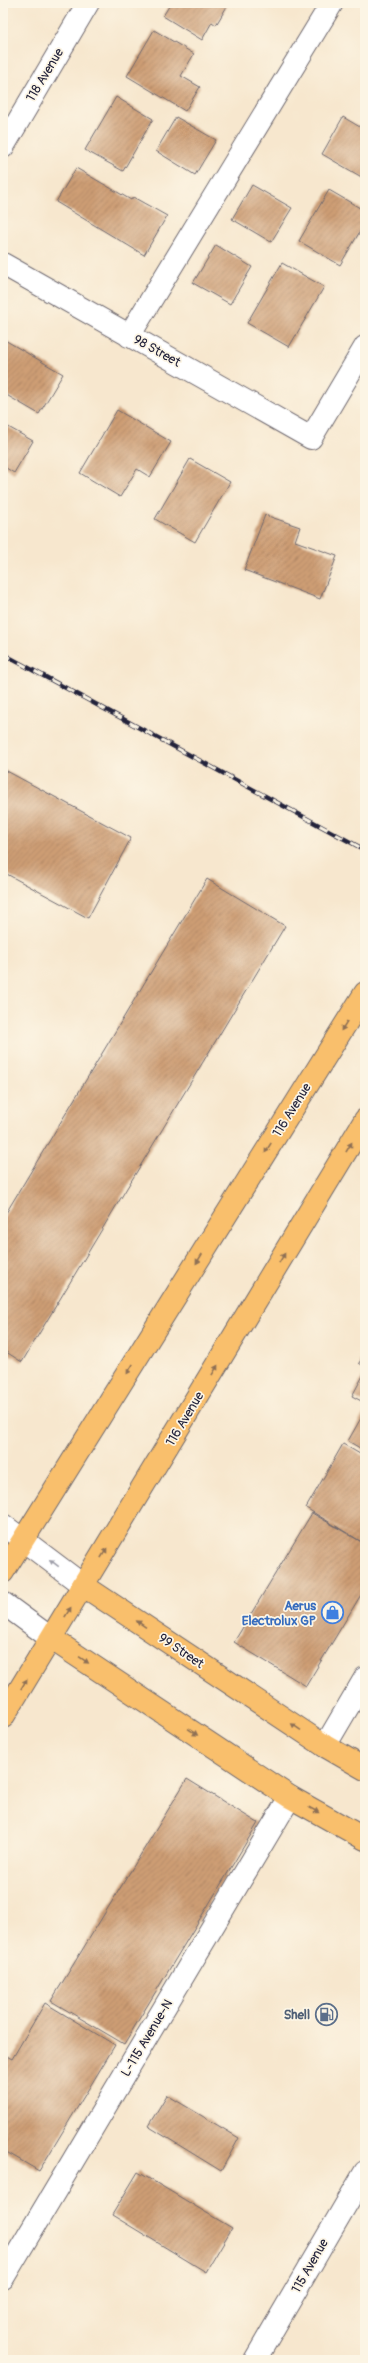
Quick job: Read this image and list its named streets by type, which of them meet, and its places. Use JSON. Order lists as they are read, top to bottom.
{
  "streets": {
    "main road": ["116 Avenue", "99 Street"],
    "street": [
      "118 Avenue",
      "98 Street",
      "L-115 Avenue-N",
      "115 Avenue"
    ]
  },
  "crossings": [
    ["116 Avenue", "99 Street"]
  ],
  "one_way": ["99 Street"],
  "places": {
    "shop": ["Aerus Electrolux GP"],
    "fuel station": ["Shell"]
  }
}
